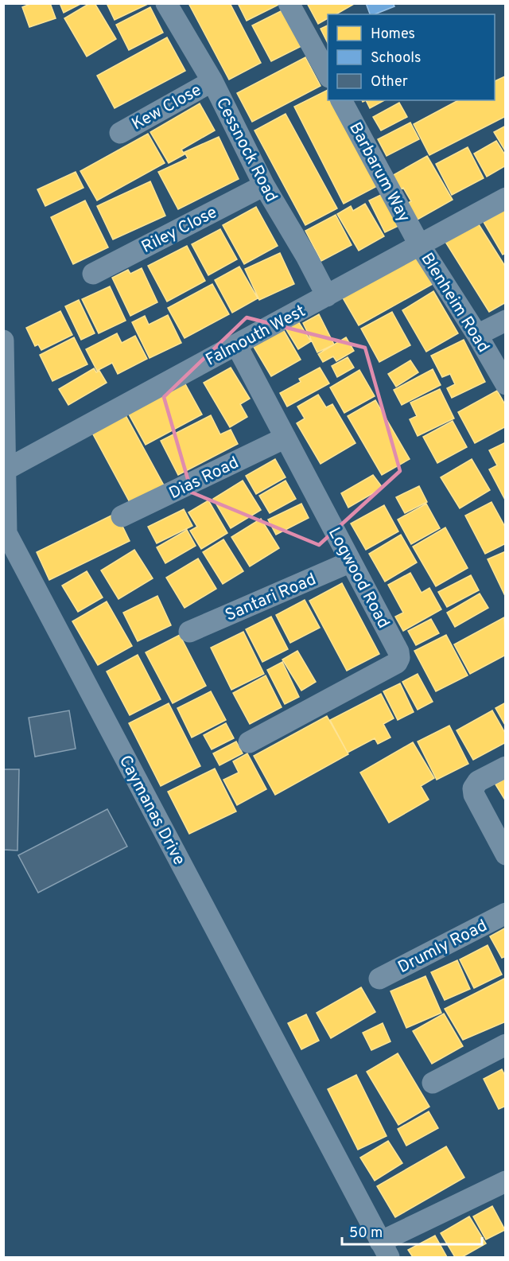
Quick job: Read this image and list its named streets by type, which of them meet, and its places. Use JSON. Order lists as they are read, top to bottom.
{
  "streets": {
    "street": [
      "Kew Close",
      "Cessnock Road",
      "Barbarum Way",
      "Riley Close",
      "Blenheim Road",
      "Falmouth West",
      "Dias Road",
      "Logwood Road",
      "Santari Road",
      "Caymanas Drive",
      "Drumly Road"
    ]
  },
  "crossings": [
    ["Kew Close", "Cessnock Road"],
    ["Cessnock Road", "Riley Close"],
    ["Cessnock Road", "Falmouth West"],
    ["Barbarum Way", "Blenheim Road"],
    ["Barbarum Way", "Falmouth West"],
    ["Blenheim Road", "Falmouth West"],
    ["Falmouth West", "Logwood Road"],
    ["Falmouth West", "Caymanas Drive"],
    ["Dias Road", "Logwood Road"],
    ["Logwood Road", "Santari Road"]
  ],
  "legend": ["Homes", "Schools", "Other"],
  "scale_bar": "50 m"
}
